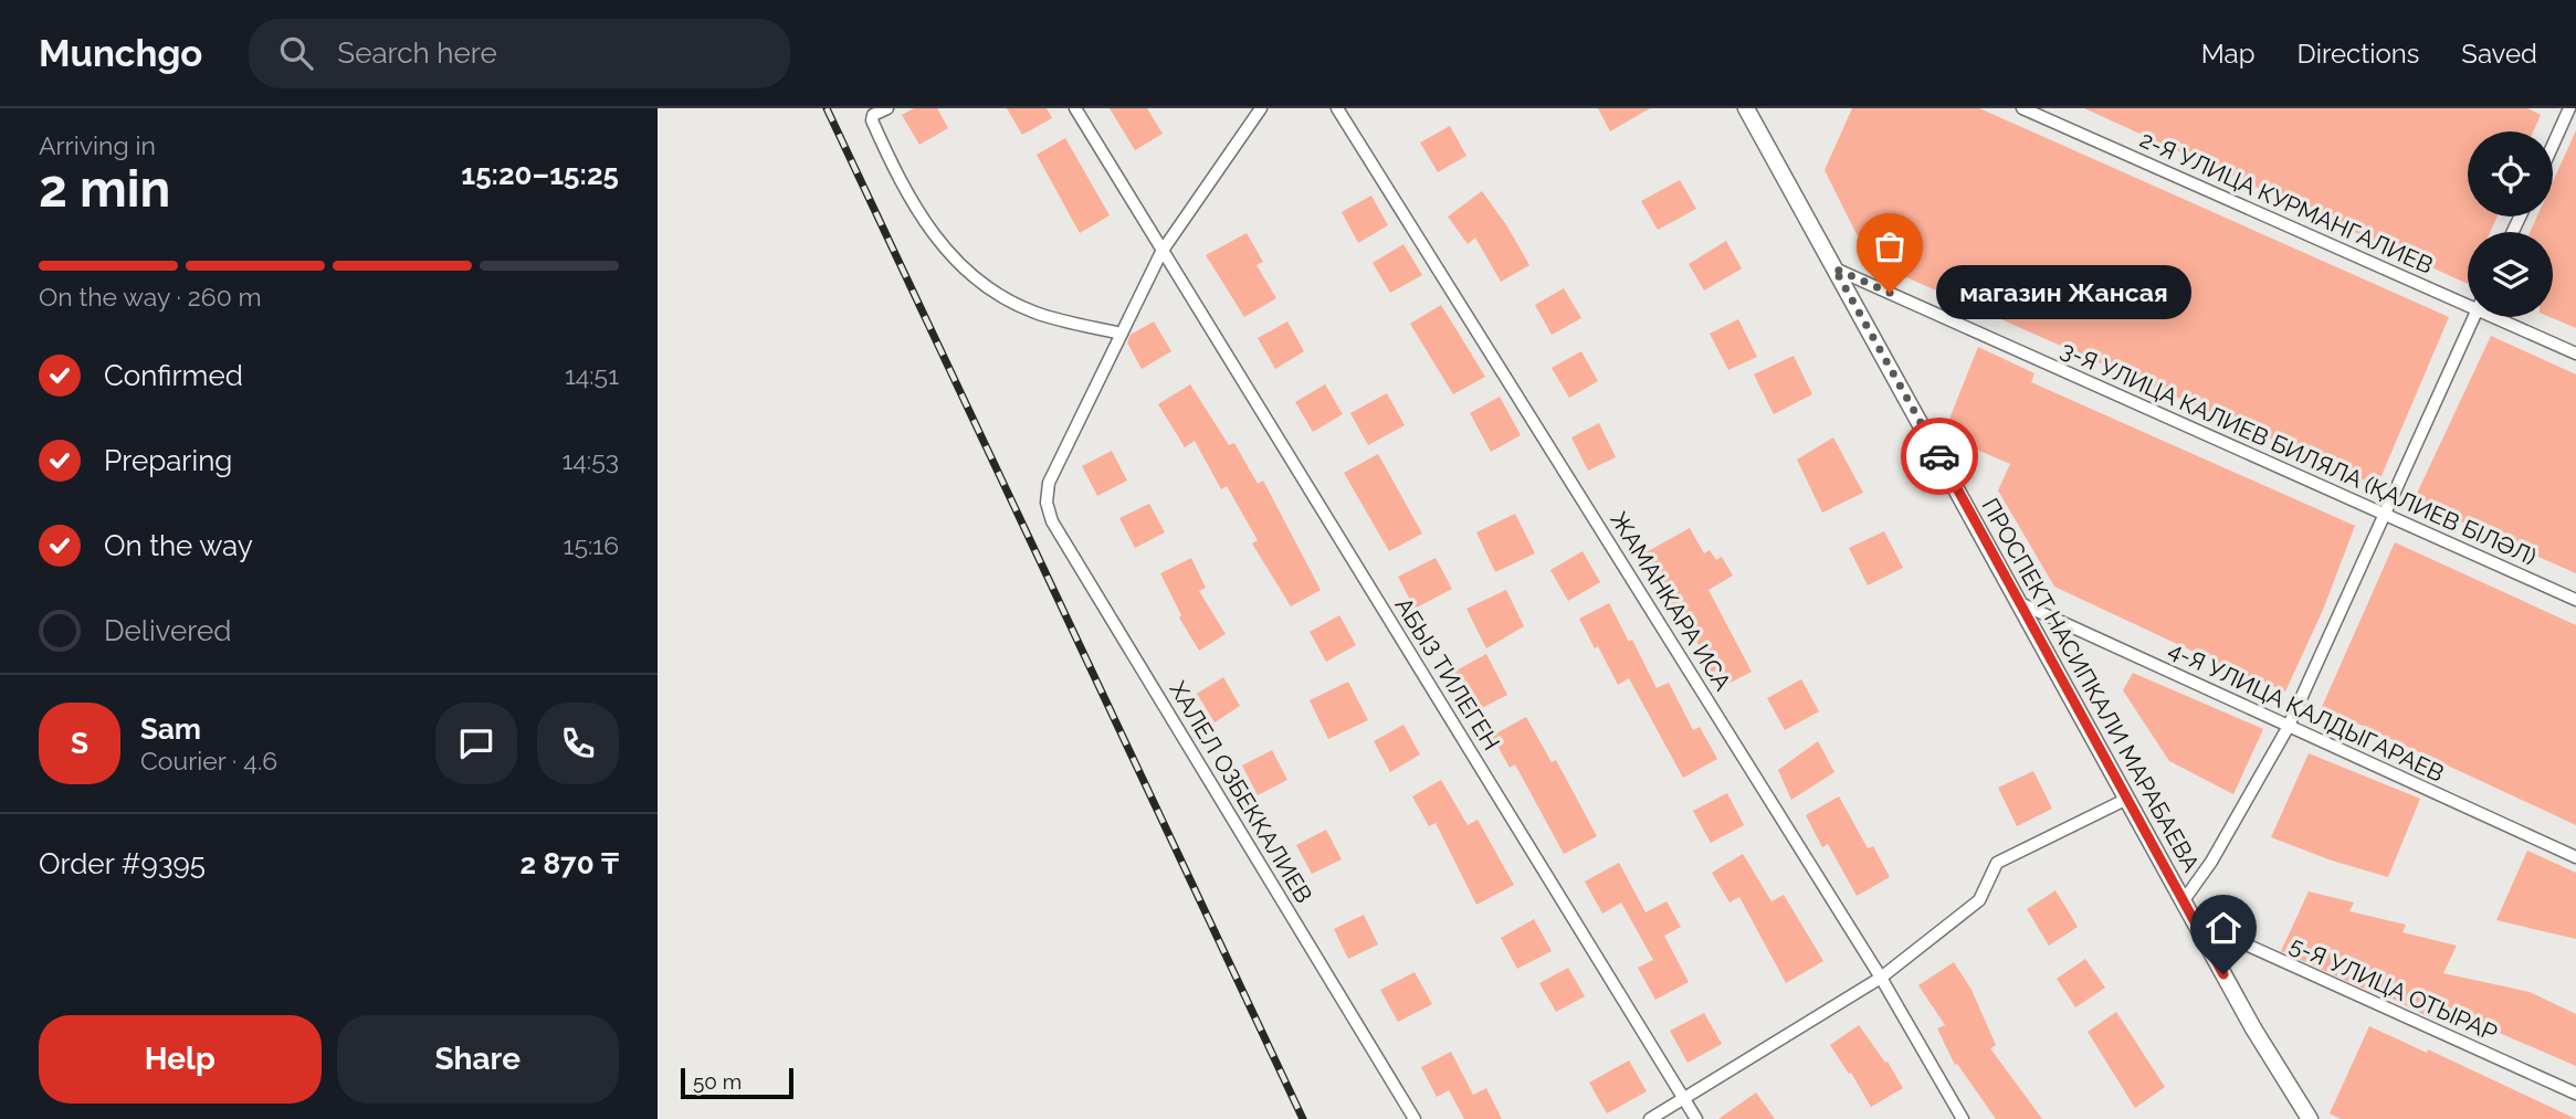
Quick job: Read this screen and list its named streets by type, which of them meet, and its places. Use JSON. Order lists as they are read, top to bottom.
{
  "streets": {
    "main road": ["ПРОСПЕКТ НАСИПКАЛИ МАРАБАЕВА"],
    "street": [
      "2-Я УЛИЦА КУРМАНГАЛИЕВ",
      "3-Я УЛИЦА КАЛИЕВ БИЛЯЛА (ҚАЛИЕВ БІЛӘЛ)",
      "ЖАМАНКАРА ИСА",
      "АБЫЗ ТИЛЕГЕН",
      "4-Я УЛИЦА КАЛДЫГАРАЕВ",
      "ХАЛЕЛ ОЗБЕККАЛИЕВ",
      "5-Я УЛИЦА ОТЫРАР"
    ]
  },
  "crossings": [
    ["3-Я УЛИЦА КАЛИЕВ БИЛЯЛА (ҚАЛИЕВ БІЛӘЛ)", "ПРОСПЕКТ НАСИПКАЛИ МАРАБАЕВА"],
    ["ПРОСПЕКТ НАСИПКАЛИ МАРАБАЕВА", "4-Я УЛИЦА КАЛДЫГАРАЕВ"],
    ["ПРОСПЕКТ НАСИПКАЛИ МАРАБАЕВА", "5-Я УЛИЦА ОТЫРАР"]
  ],
  "places": ["магазин Жансая"],
  "scale_bar": "50 m",
  "page": {
    "header": "Munchgo",
    "search": "Search here",
    "nav": ["Map", "Directions", "Saved"],
    "heading": ["2 min", "Arriving in", "15:20–15:25"],
    "panel": [
      "Sam",
      "Courier · 4.6",
      "Order #9395",
      "2 870 ₸"
    ],
    "bar": "On the way · 260 m",
    "bubble": "магазин Жансая",
    "list": [
      ["Confirmed", "14:51"],
      ["Preparing", "14:53"],
      ["On the way", "15:16"],
      "Delivered"
    ],
    "round": "S",
    "buttons": ["Help", "Share"],
    "scale": "50 m"
  }
}
